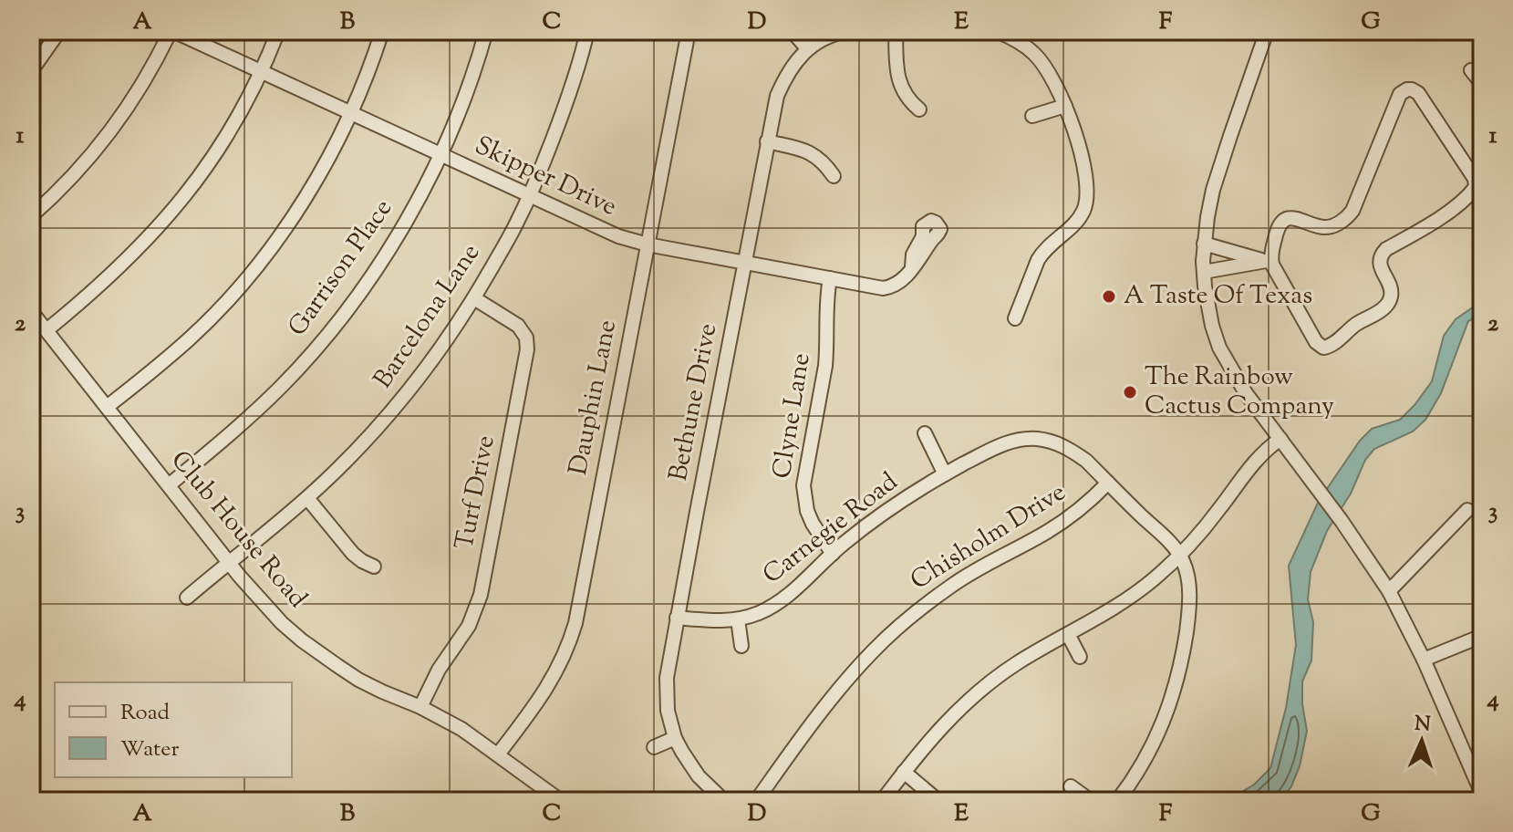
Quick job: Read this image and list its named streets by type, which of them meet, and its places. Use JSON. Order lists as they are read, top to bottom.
{
  "streets": {
    "street": [
      "Skipper Drive",
      "Garrison Place",
      "Barcelona Lane",
      "Dauphin Lane",
      "Bethune Drive",
      "Clyne Lane",
      "Turf Drive",
      "Carnegie Road",
      "Club House Road",
      "Chisholm Drive"
    ]
  },
  "crossings": [
    ["Skipper Drive", "Garrison Place"],
    ["Skipper Drive", "Barcelona Lane"],
    ["Skipper Drive", "Dauphin Lane"],
    ["Skipper Drive", "Bethune Drive"],
    ["Skipper Drive", "Clyne Lane"],
    ["Garrison Place", "Club House Road"],
    ["Barcelona Lane", "Turf Drive"],
    ["Barcelona Lane", "Club House Road"],
    ["Dauphin Lane", "Club House Road"],
    ["Bethune Drive", "Carnegie Road"],
    ["Clyne Lane", "Carnegie Road"],
    ["Turf Drive", "Club House Road"],
    ["Carnegie Road", "Chisholm Drive"]
  ],
  "places": ["A Taste Of Texas", "The Rainbow Cactus Company"],
  "legend": ["Road", "Water"],
  "north": "top",
  "grid": {
    "columns": [
      "A",
      "B",
      "C",
      "D",
      "E",
      "F",
      "G"
    ],
    "rows": [
      "1",
      "2",
      "3",
      "4"
    ]
  }
}
